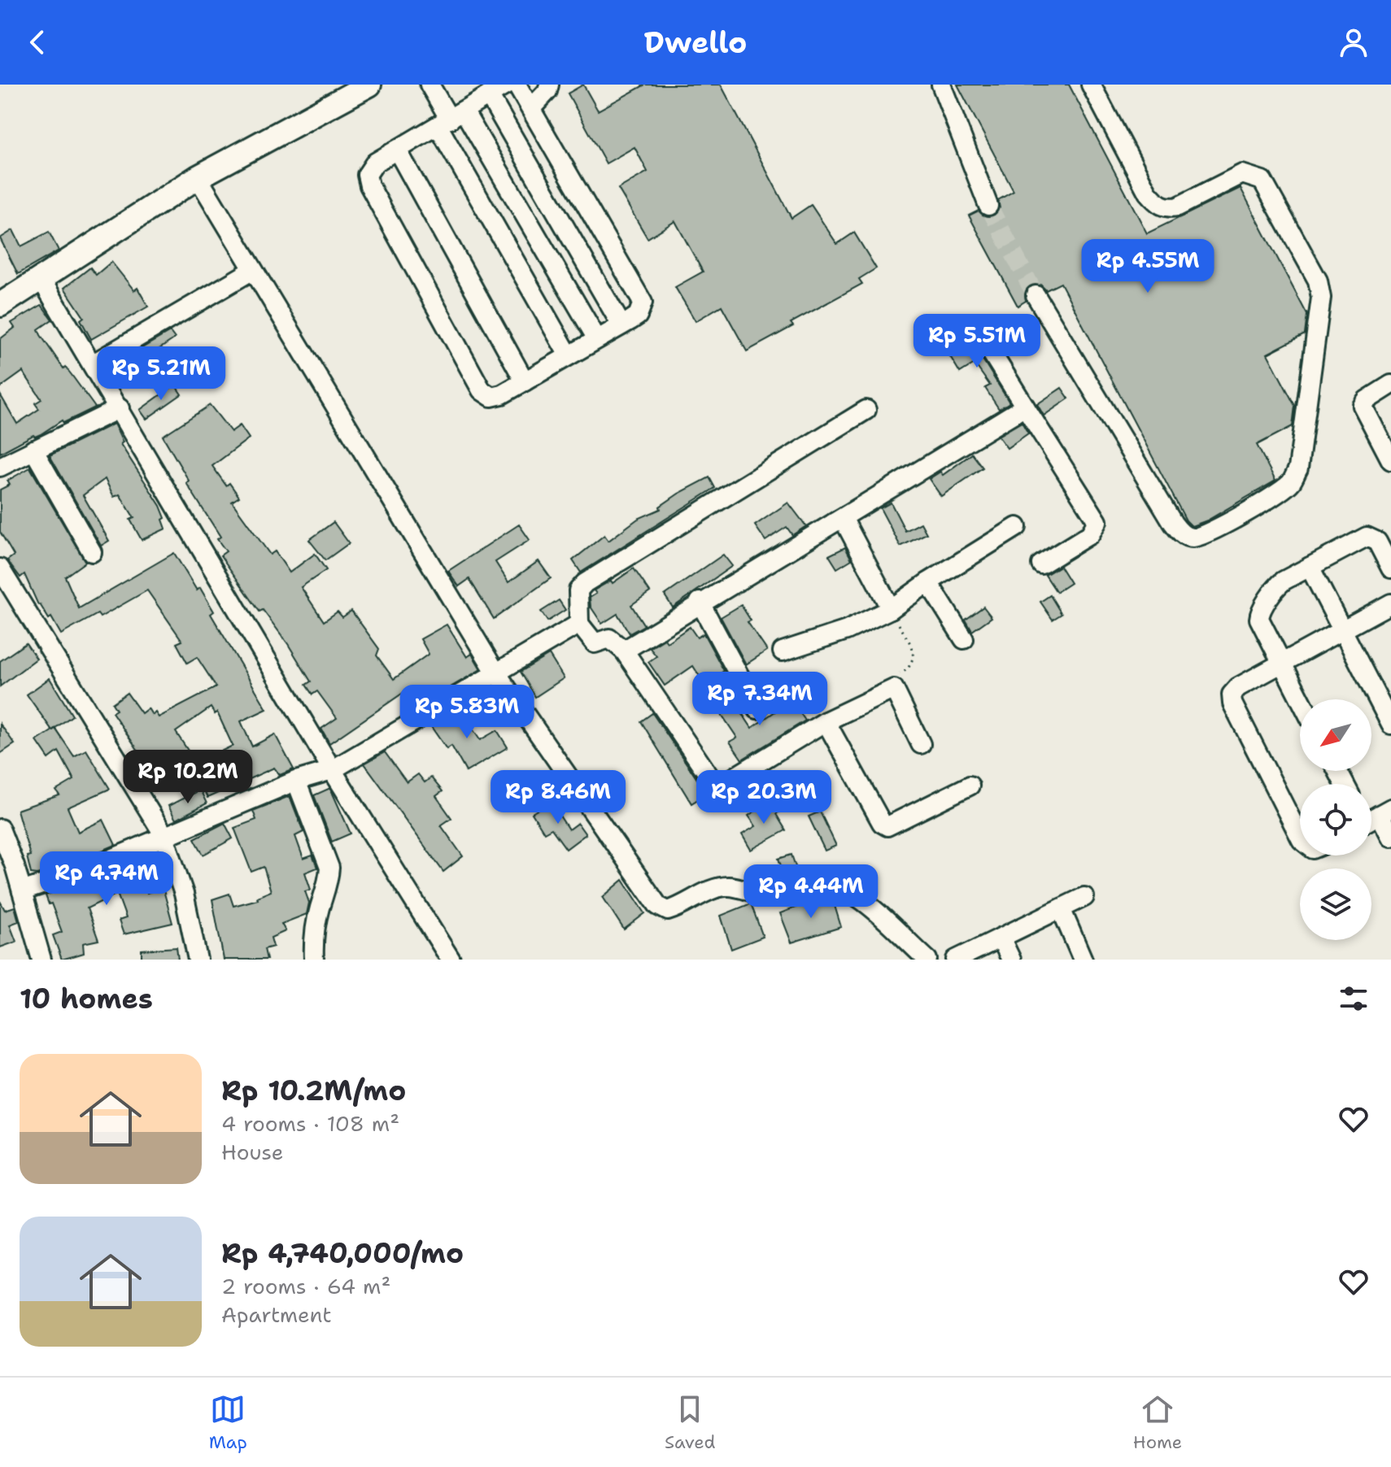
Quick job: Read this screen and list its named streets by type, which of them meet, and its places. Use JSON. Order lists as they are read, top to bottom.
{
  "north": "bottom left",
  "page": {
    "header": "Dwello",
    "price": [
      "Rp 4.55M",
      "Rp 5.51M",
      "Rp 5.21M",
      "Rp 7.34M",
      "Rp 5.83M",
      "Rp 10.2M",
      "Rp 8.46M",
      "Rp 20.3M",
      "Rp 4.74M",
      "Rp 4.44M"
    ],
    "heading": "10 homes",
    "list": [
      {
        "name": "Rp 10.2M/mo",
        "note": "4 rooms · 108 m² · House"
      },
      {
        "name": "Rp 4,740,000/mo",
        "note": "2 rooms · 64 m² · Apartment"
      }
    ],
    "tabs": ["Map", "Saved", "Home"]
  }
}
